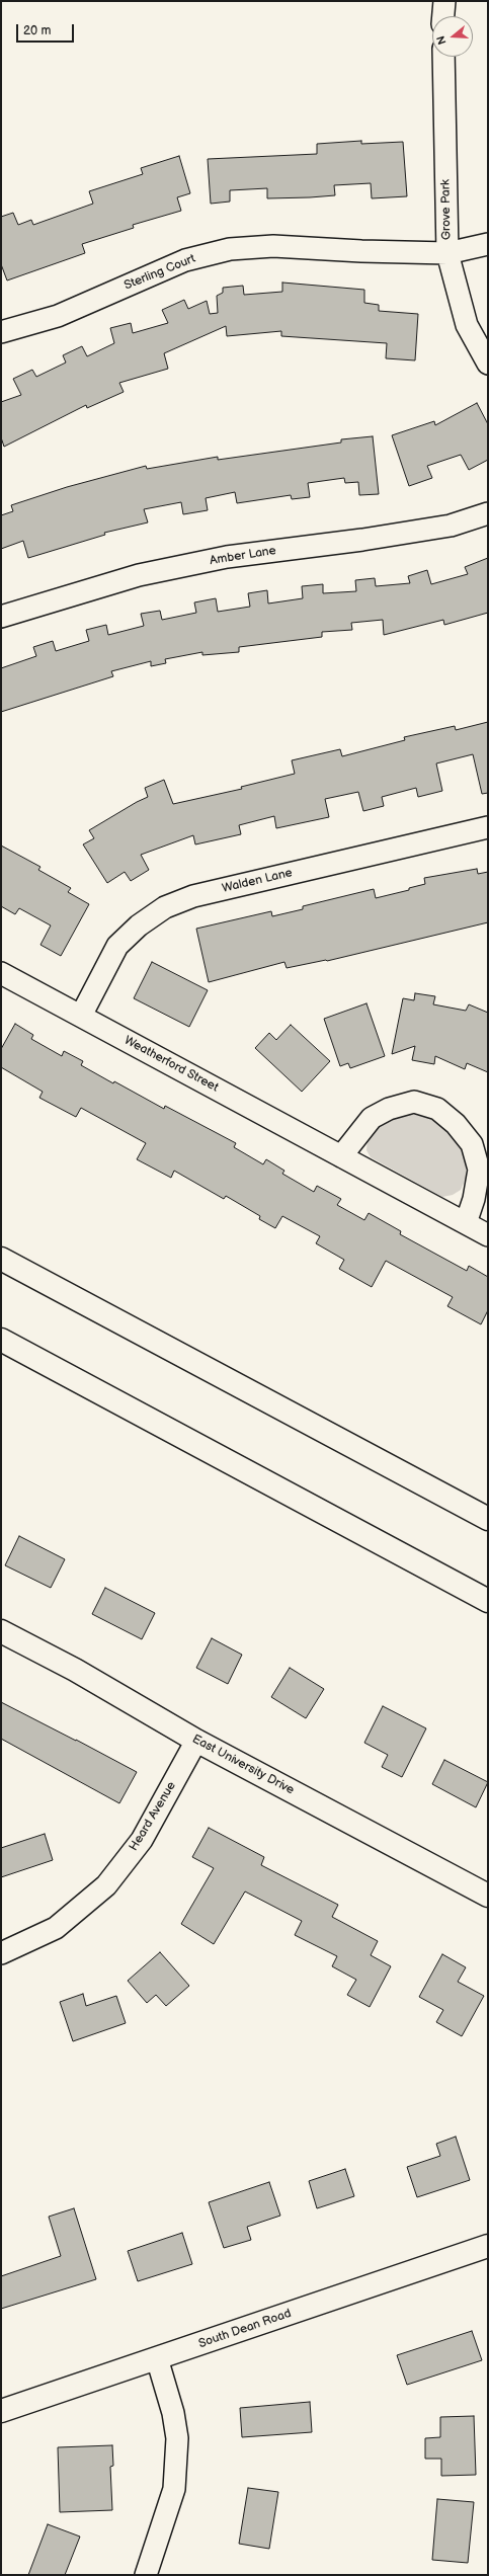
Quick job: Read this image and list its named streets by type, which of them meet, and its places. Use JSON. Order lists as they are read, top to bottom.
{
  "streets": {
    "main road": ["East University Drive", "South Dean Road"],
    "street": [
      "Grove Park",
      "Sterling Court",
      "Amber Lane",
      "Walden Lane",
      "Weatherford Street",
      "Heard Avenue"
    ]
  },
  "crossings": [
    ["Grove Park", "Sterling Court"],
    ["Walden Lane", "Weatherford Street"],
    ["East University Drive", "Heard Avenue"]
  ],
  "scale_bar": "20 m",
  "north": "left"
}
